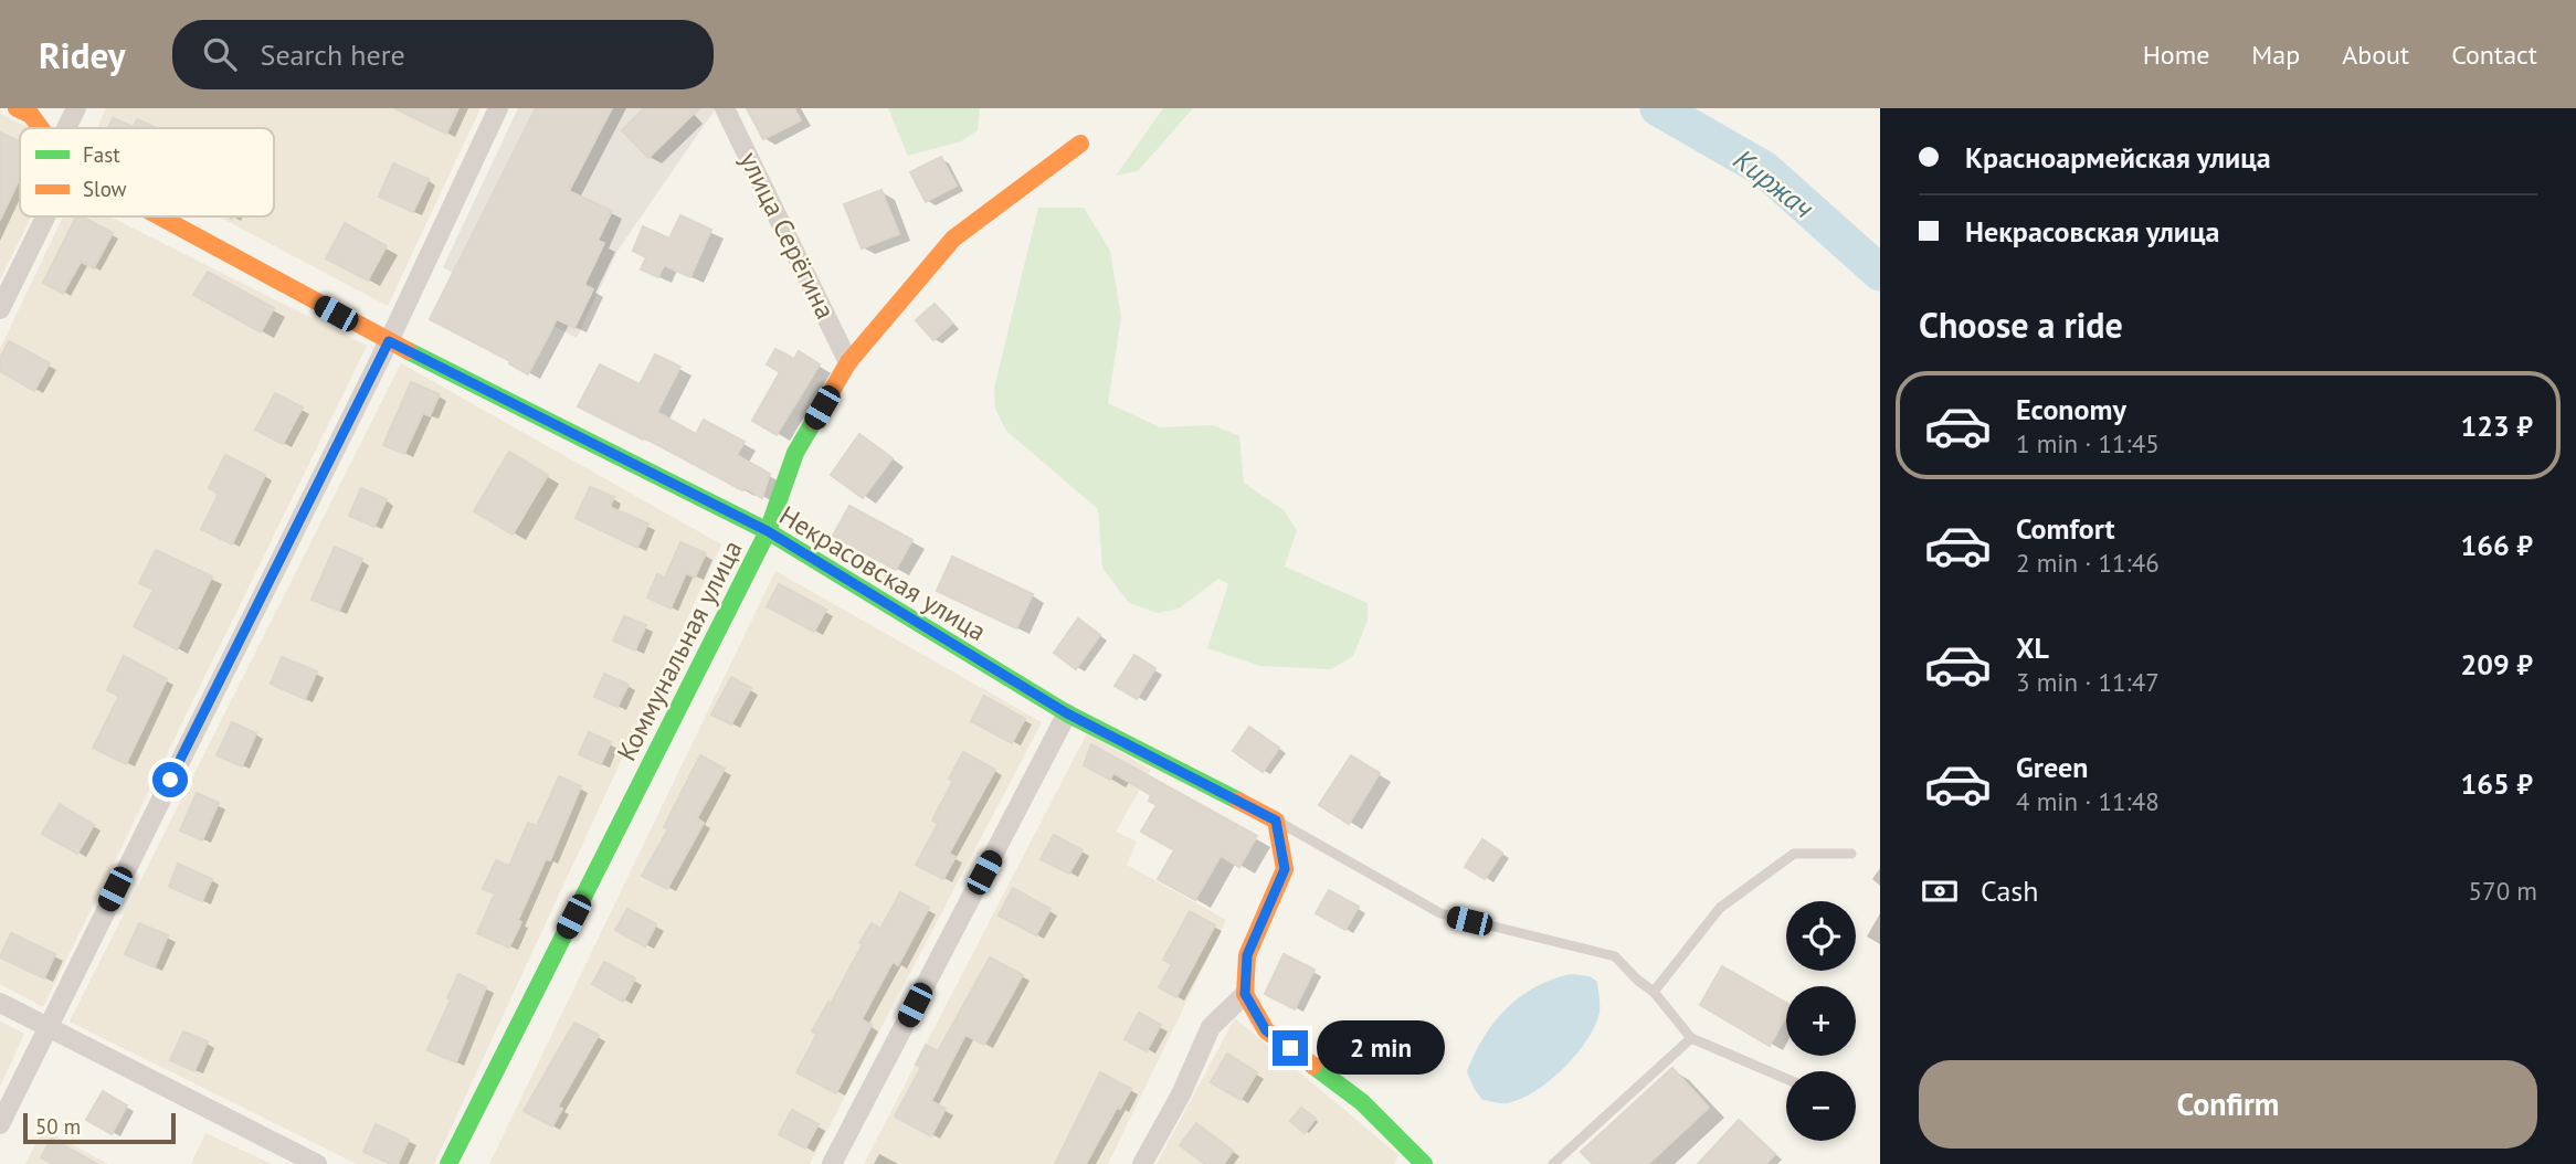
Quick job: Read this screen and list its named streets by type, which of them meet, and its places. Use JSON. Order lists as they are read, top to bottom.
{
  "streets": {
    "street": ["улица Серёгина", "Некрасовская улица", "Коммунальная улица"]
  },
  "crossings": [
    ["улица Серёгина", "Коммунальная улица"],
    ["Некрасовская улица", "Коммунальная улица"]
  ],
  "water": ["Киржач"],
  "legend": ["Fast", "Slow"],
  "scale_bar": "50 m",
  "page": {
    "header": "Ridey",
    "search": "Search here",
    "nav": [
      "Home",
      "Map",
      "About",
      "Contact"
    ],
    "banner": ["Красноармейская улица", "Некрасовская улица"],
    "heading": "Choose a ride",
    "list": [
      {
        "name": "Economy",
        "note": "1 min · 11:45",
        "value": "123 ₽"
      },
      {
        "name": "Comfort",
        "note": "2 min · 11:46",
        "value": "166 ₽"
      },
      {
        "name": "XL",
        "note": "3 min · 11:47",
        "value": "209 ₽"
      },
      {
        "name": "Green",
        "note": "4 min · 11:48",
        "value": "165 ₽"
      }
    ],
    "pay": ["Cash", "570 m"],
    "map_buttons": ["+", "−"],
    "bubble": "2 min",
    "buttons": "Confirm",
    "scale": "50 m"
  }
}
